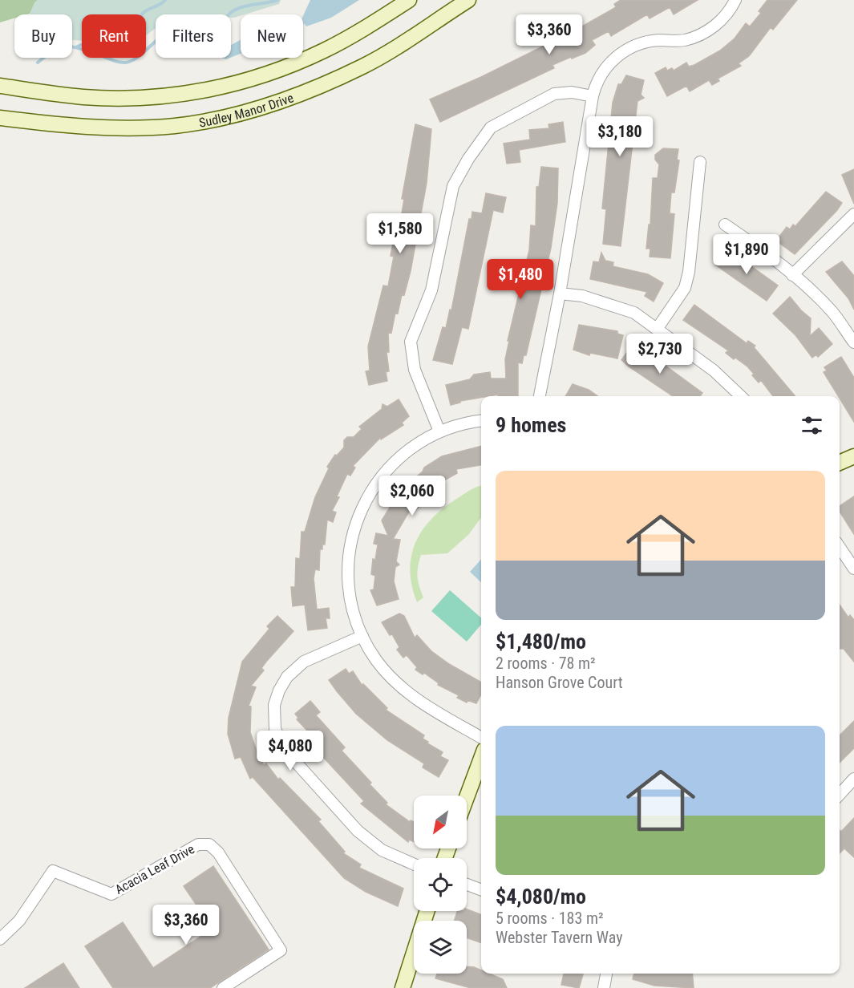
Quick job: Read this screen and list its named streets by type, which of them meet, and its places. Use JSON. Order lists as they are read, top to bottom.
{
  "streets": {
    "main road": ["Sudley Manor Drive"],
    "street": ["Acacia Leaf Drive"]
  },
  "north": "bottom left",
  "page": {
    "price": [
      "$3,360",
      "$3,180",
      "$1,580",
      "$1,890",
      "$1,480",
      "$2,730",
      "$2,060",
      "$4,080",
      "$3,360"
    ],
    "chip": [
      "Buy",
      "Rent",
      "Filters",
      "New"
    ],
    "heading": "9 homes",
    "list": [
      {
        "name": "$1,480/mo",
        "note": "2 rooms · 78 m² · Hanson Grove Court"
      },
      {
        "name": "$4,080/mo",
        "note": "5 rooms · 183 m² · Webster Tavern Way"
      }
    ]
  }
}
